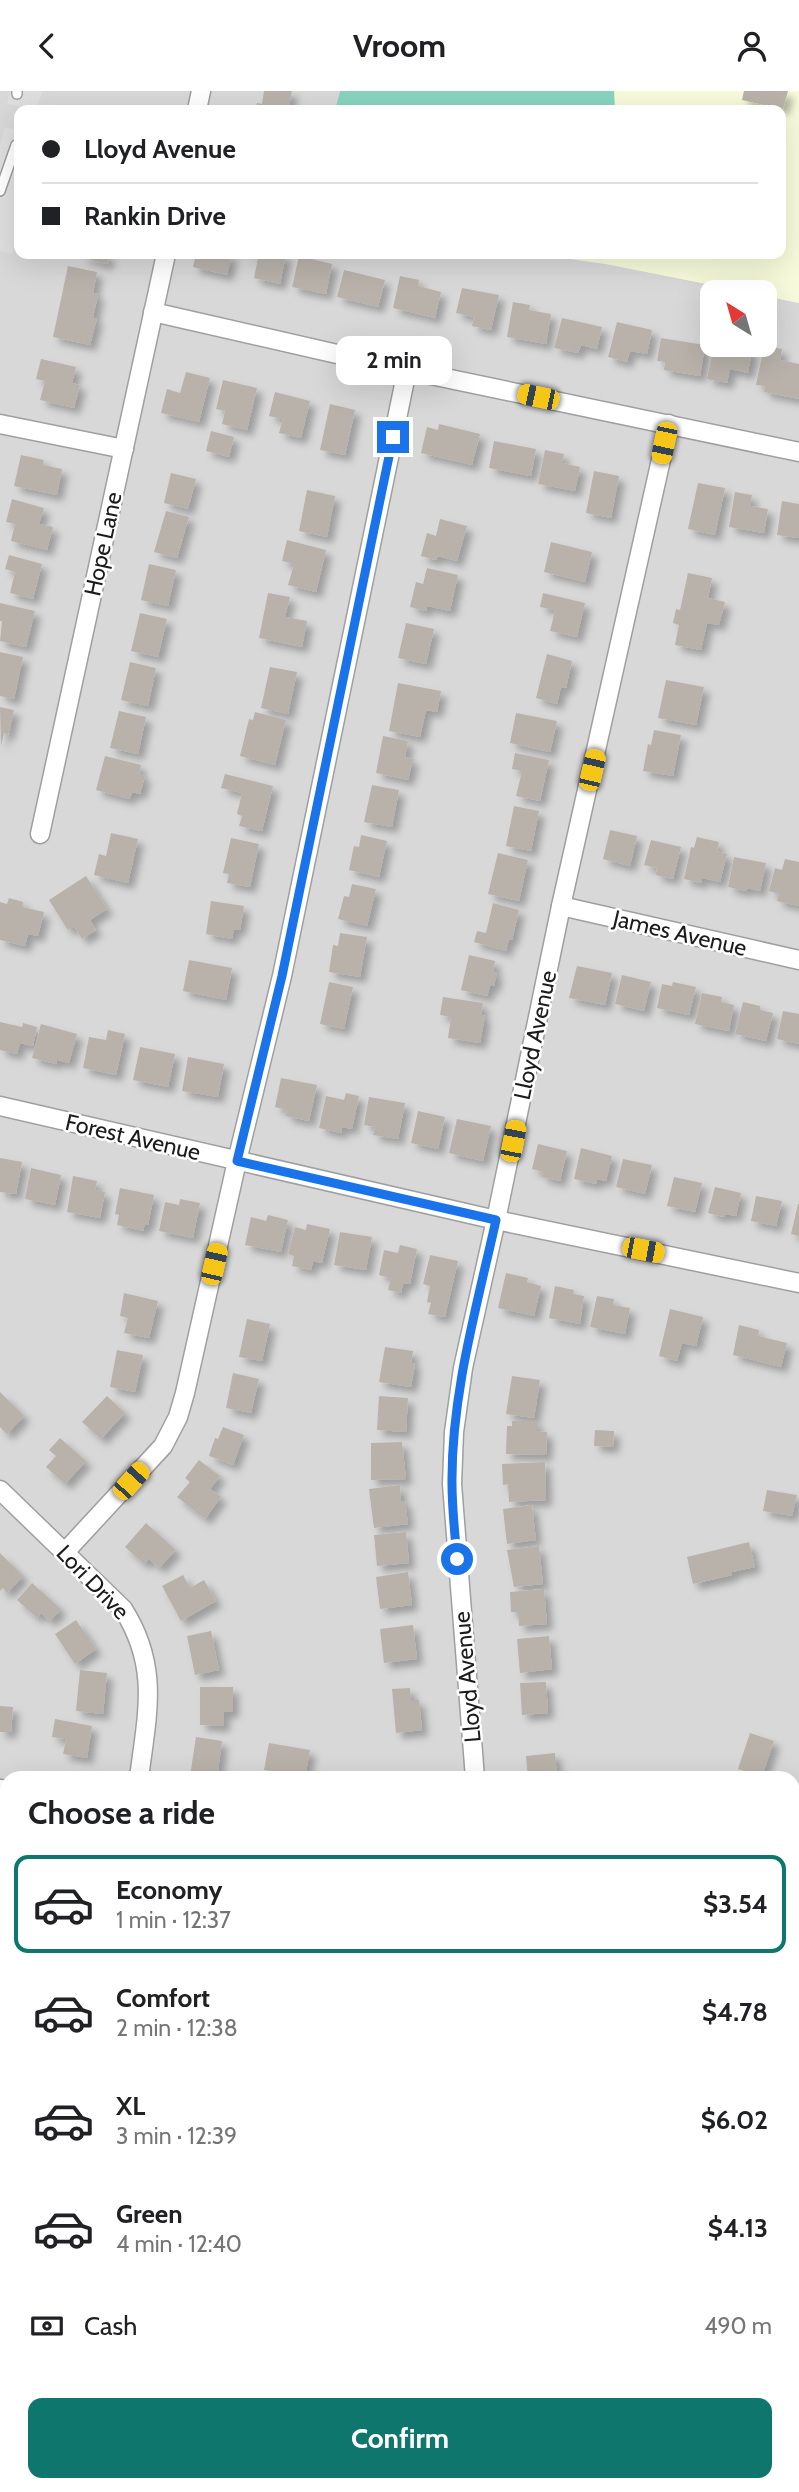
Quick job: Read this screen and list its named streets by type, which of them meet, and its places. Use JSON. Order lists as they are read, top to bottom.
{
  "streets": {
    "street": [
      "Hope Lane",
      "James Avenue",
      "Lloyd Avenue",
      "Forest Avenue",
      "Lori Drive"
    ]
  },
  "crossings": [
    ["James Avenue", "Lloyd Avenue"],
    ["Lloyd Avenue", "Forest Avenue"]
  ],
  "north": "top left",
  "page": {
    "header": "Vroom",
    "banner": ["Lloyd Avenue", "Rankin Drive"],
    "bubble": "2 min",
    "heading": "Choose a ride",
    "list": [
      {
        "name": "Economy",
        "note": "1 min · 12:37",
        "value": "$3.54"
      },
      {
        "name": "Comfort",
        "note": "2 min · 12:38",
        "value": "$4.78"
      },
      {
        "name": "XL",
        "note": "3 min · 12:39",
        "value": "$6.02"
      },
      {
        "name": "Green",
        "note": "4 min · 12:40",
        "value": "$4.13"
      }
    ],
    "pay": ["Cash", "490 m"],
    "buttons": "Confirm"
  }
}
